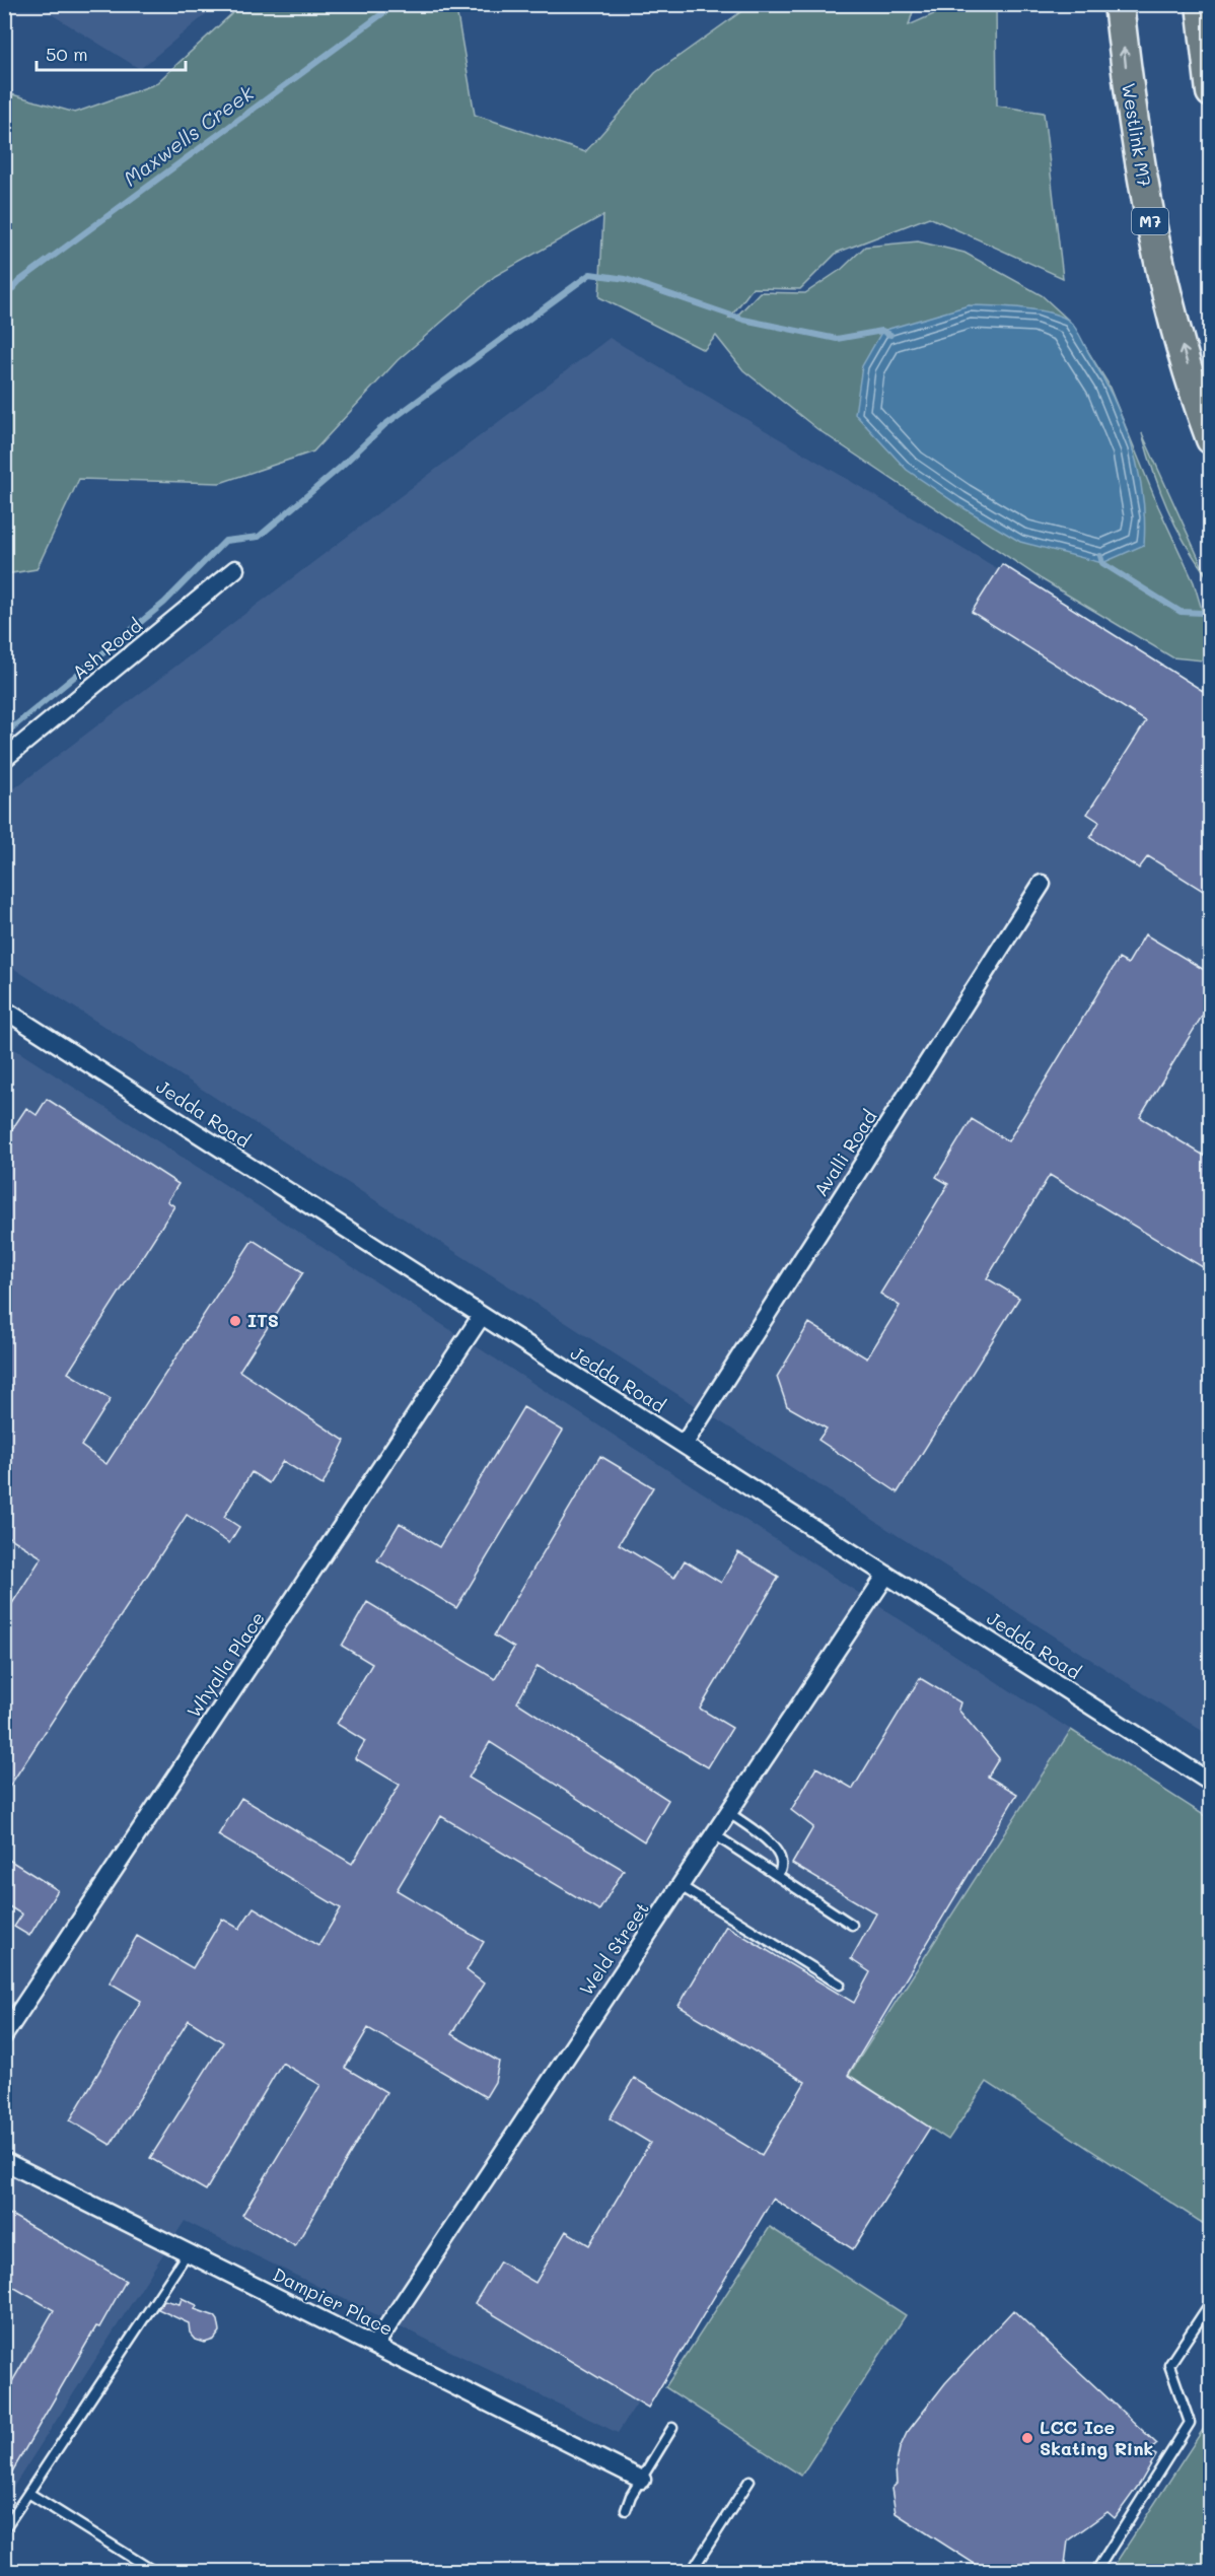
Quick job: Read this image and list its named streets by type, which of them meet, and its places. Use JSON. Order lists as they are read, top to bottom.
{
  "streets": {
    "highway": ["Westlink M7", "M7"],
    "street": [
      "Ash Road",
      "Jedda Road",
      "Avalli Road",
      "Whyalla Place",
      "Weld Street",
      "Dampier Place"
    ]
  },
  "crossings": [
    ["Jedda Road", "Avalli Road"],
    ["Jedda Road", "Whyalla Place"],
    ["Jedda Road", "Weld Street"],
    ["Weld Street", "Dampier Place"]
  ],
  "one_way": ["Westlink M7"],
  "water": ["Maxwells Creek"],
  "places": ["ITS", "LCC Ice Skating Rink"],
  "scale_bar": "50 m"
}
